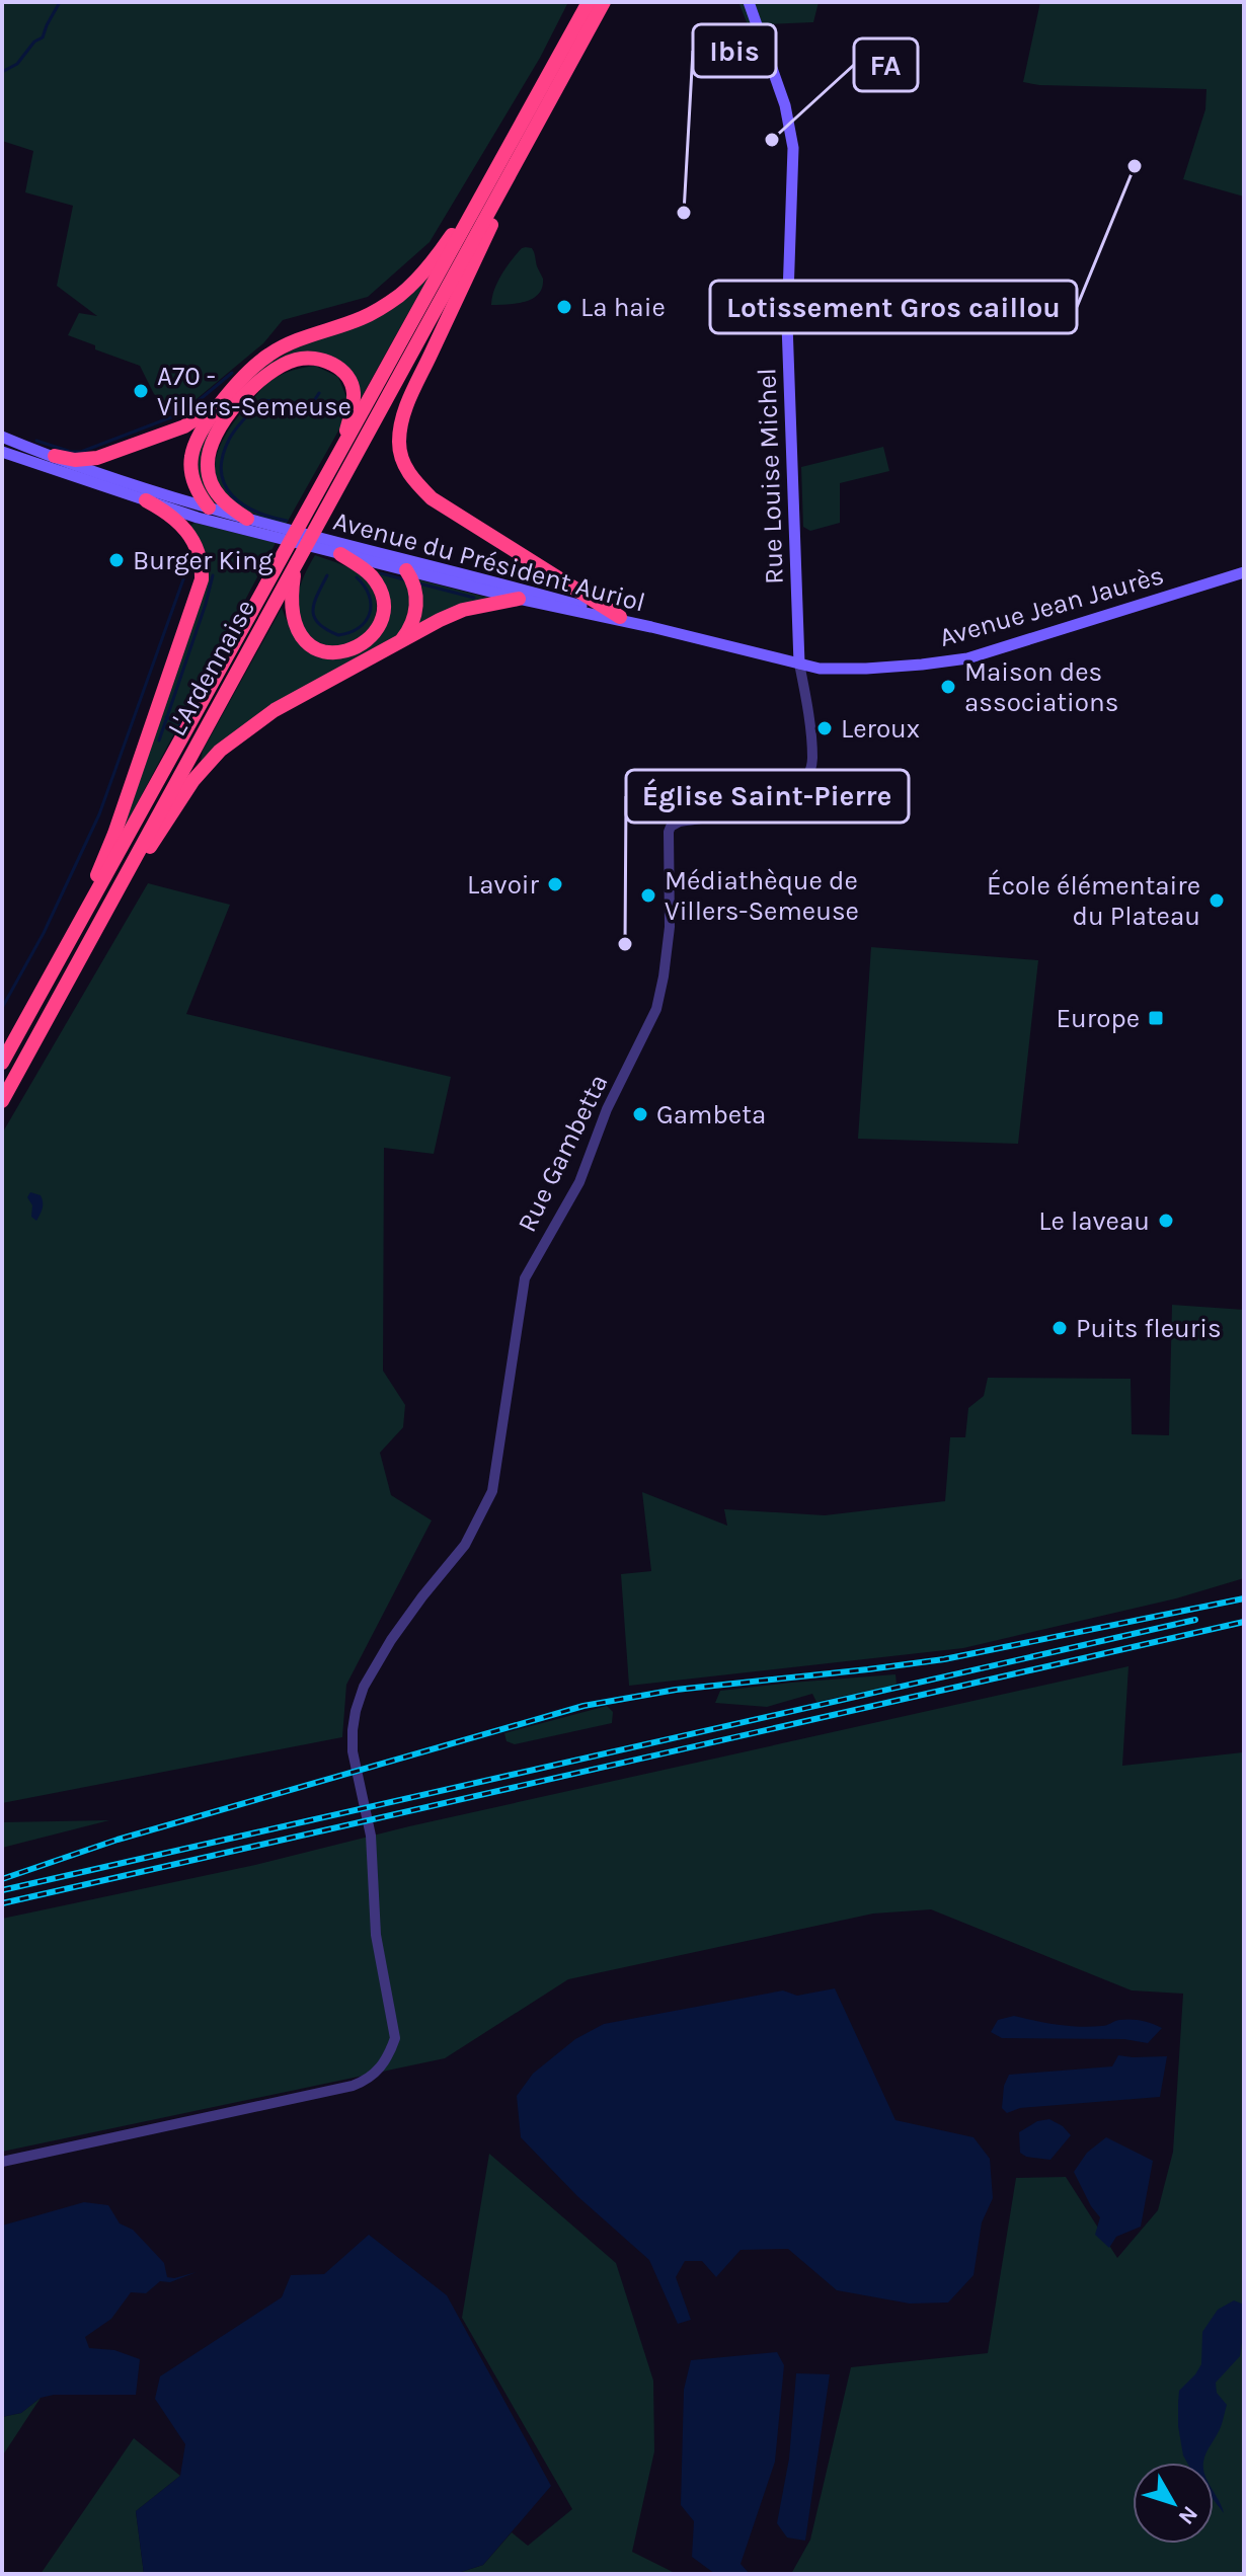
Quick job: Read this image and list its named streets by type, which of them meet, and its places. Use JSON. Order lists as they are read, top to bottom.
{
  "streets": {
    "highway": ["L'Ardennaise"],
    "main road": ["Rue Louise Michel", "Avenue du Président Auriol", "Avenue Jean Jaurès"],
    "street": ["Rue Gambetta"]
  },
  "crossings": [
    ["Rue Louise Michel", "Avenue Jean Jaurès"],
    ["Rue Louise Michel", "Rue Gambetta"],
    ["Avenue du Président Auriol", "Avenue Jean Jaurès"],
    ["Avenue Jean Jaurès", "Rue Gambetta"]
  ],
  "places": {
    "other": [
      "FA",
      "Lotissement Gros caillou",
      "Ibis",
      "La haie",
      "A70 - Villers-Semeuse",
      "Burger King",
      "Maison des associations",
      "Leroux",
      "Lavoir",
      "Médiathèque de Villers-Semeuse",
      "École élémentaire du Plateau",
      "Église Saint-Pierre",
      "Gambeta",
      "Le laveau",
      "Puits fleuris"
    ],
    "transit": ["Europe"]
  },
  "north": "bottom right"
}
